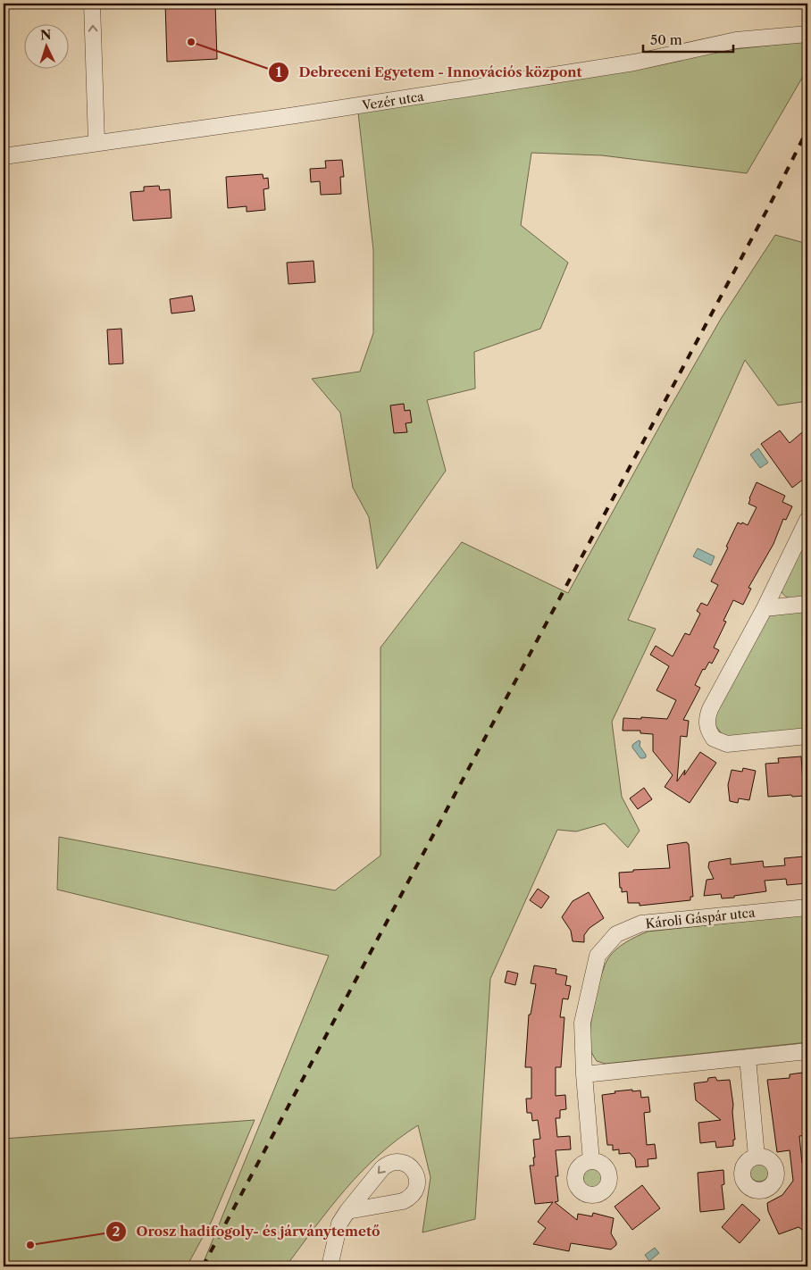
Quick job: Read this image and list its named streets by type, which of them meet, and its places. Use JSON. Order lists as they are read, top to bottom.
{
  "streets": {
    "street": ["Vezér utca", "Károli Gáspár utca"]
  },
  "places": ["Debreceni Egyetem - Innovációs központ", "Orosz hadifogoly- és járványtemető"],
  "scale_bar": "50 m",
  "north": "top"
}
